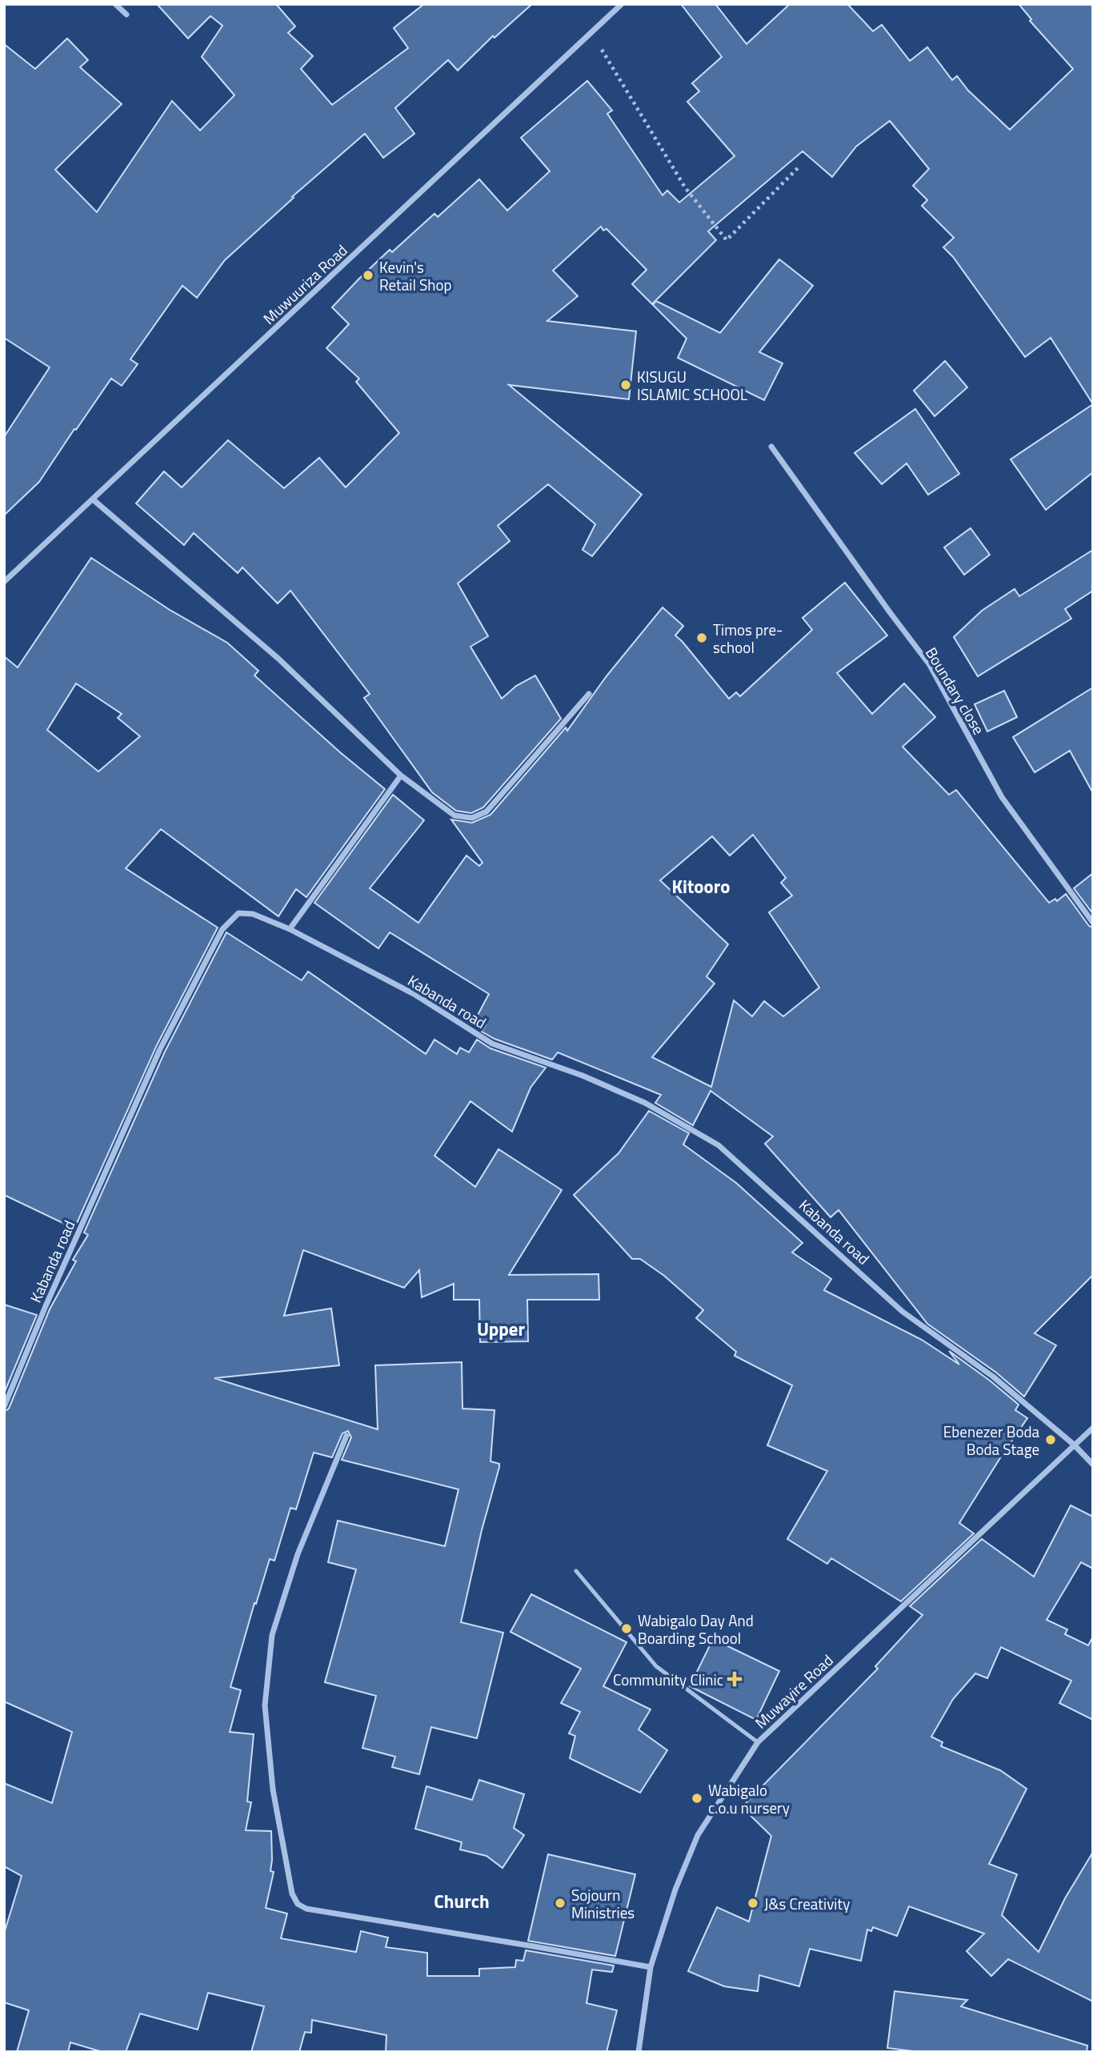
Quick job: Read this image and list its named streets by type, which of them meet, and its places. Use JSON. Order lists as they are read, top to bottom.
{
  "streets": {
    "street": [
      "Muwuuriza Road",
      "Boundary close",
      "Kabanda road",
      "Muwayire Road"
    ]
  },
  "crossings": [
    ["Kabanda road", "Muwayire Road"]
  ],
  "districts": ["Kitooro", "Upper", "Church"],
  "places": {
    "other": [
      "Kevin's Retail Shop",
      "KISUGU ISLAMIC SCHOOL",
      "Timos pre- school",
      "Ebenezer Boda Boda Stage",
      "Wabigalo Day And Boarding School",
      "Wabigalo c.o.u nursery",
      "Sojourn Ministries",
      "J&s Creativity"
    ],
    "health": ["Community Clinic"]
  }
}
